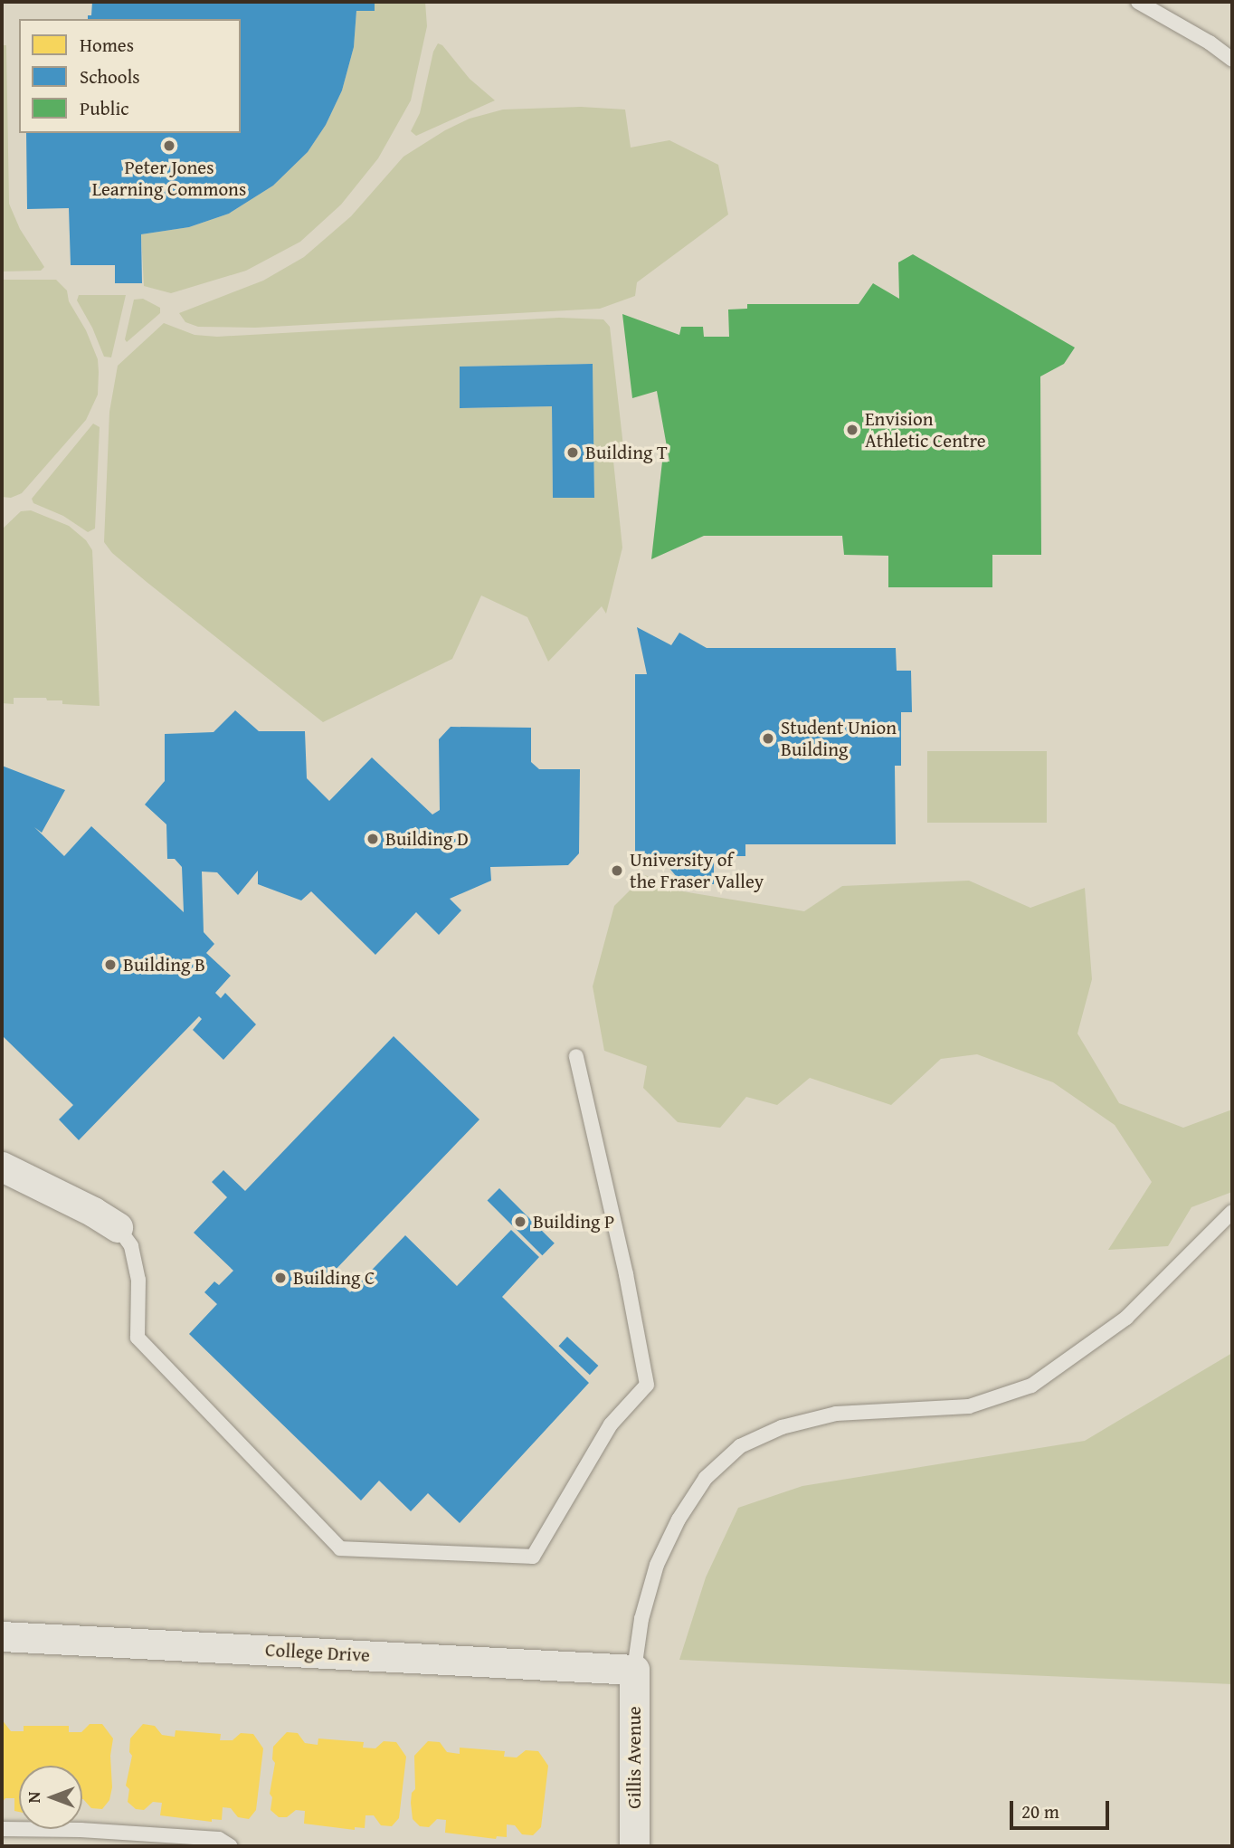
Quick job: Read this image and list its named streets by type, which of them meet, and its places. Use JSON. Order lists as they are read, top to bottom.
{
  "streets": {
    "street": ["College Drive", "Gillis Avenue"]
  },
  "crossings": [
    ["College Drive", "Gillis Avenue"]
  ],
  "places": [
    "Peter Jones Learning Commons",
    "Envision Athletic Centre",
    "Building T",
    "Student Union Building",
    "Building D",
    "University of the Fraser Valley",
    "Building B",
    "Building P",
    "Building C"
  ],
  "legend": ["Homes", "Schools", "Public"],
  "scale_bar": "20 m",
  "north": "left"
}
